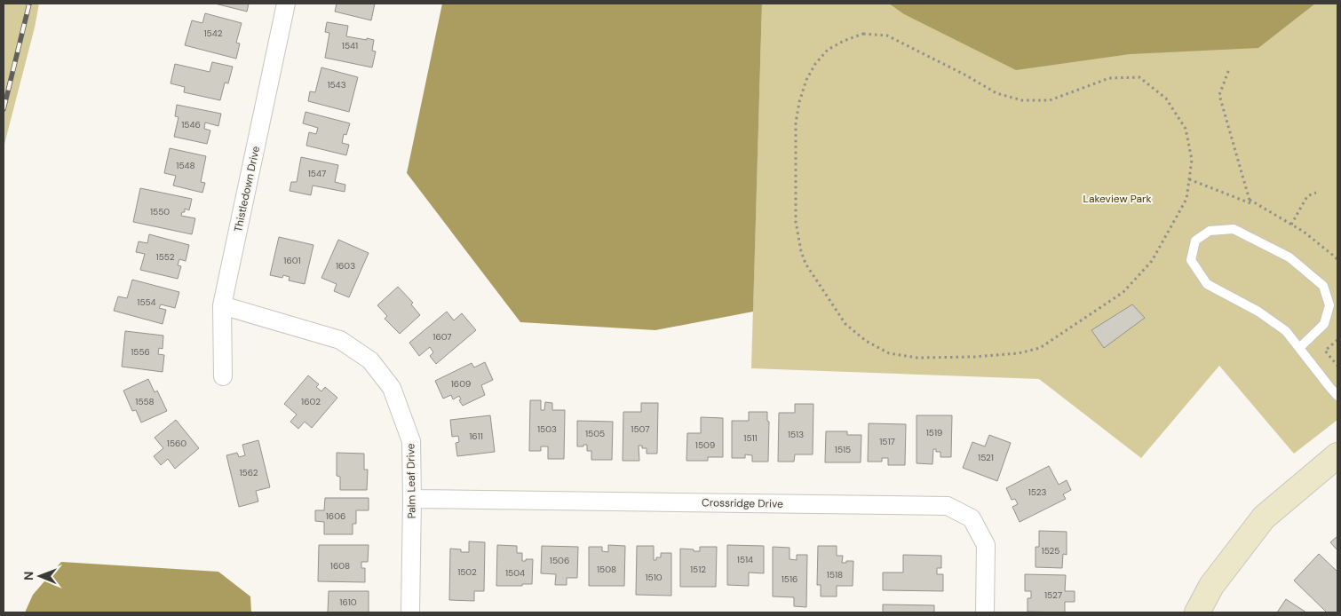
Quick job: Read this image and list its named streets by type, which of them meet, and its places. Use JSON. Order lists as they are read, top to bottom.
{
  "streets": {
    "street": ["Thistledown Drive", "Palm Leaf Drive", "Crossridge Drive"]
  },
  "crossings": [
    ["Thistledown Drive", "Palm Leaf Drive"],
    ["Palm Leaf Drive", "Crossridge Drive"]
  ],
  "parks": ["Lakeview Park"],
  "house_numbers": [
    "1542",
    "1541",
    "1543",
    "1546",
    "1548",
    "1547",
    "1550",
    "1552",
    "1601",
    "1603",
    "1554",
    "1607",
    "1556",
    "1609",
    "1558",
    "1602",
    "1503",
    "1507",
    "1519",
    "1505",
    "1513",
    "1611",
    "1511",
    "1517",
    "1560",
    "1509",
    "1515",
    "1521",
    "1562",
    "1523",
    "1606",
    "1525",
    "1514",
    "1506",
    "1608",
    "1508",
    "1512",
    "1502",
    "1504",
    "1518",
    "1510",
    "1516",
    "1527",
    "1610"
  ],
  "north": "left"
}
